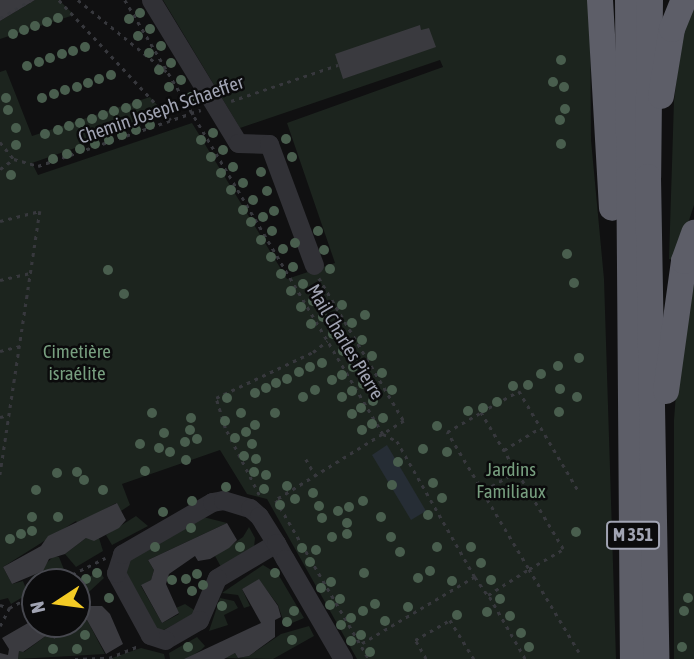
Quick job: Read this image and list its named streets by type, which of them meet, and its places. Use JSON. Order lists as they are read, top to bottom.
{
  "streets": {
    "highway": ["M 351"],
    "path": ["Chemin Joseph Schaeffer", "Mail Charles Pierre"]
  },
  "crossings": [
    ["Chemin Joseph Schaeffer", "Mail Charles Pierre"]
  ],
  "parks": ["Cimetière israélite", "Jardins Familiaux"],
  "north": "left"
}
